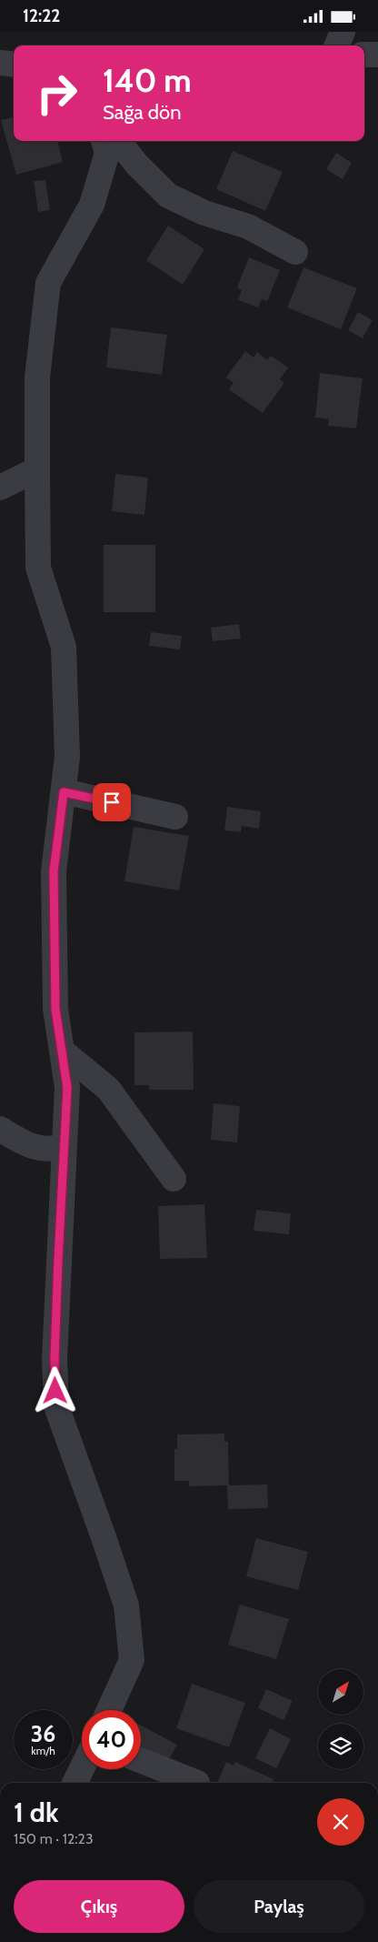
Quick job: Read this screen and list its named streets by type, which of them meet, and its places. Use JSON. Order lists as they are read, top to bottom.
{
  "north": "top right",
  "page": {
    "status": "12:22",
    "turn": ["140 m", "Sağa dön"],
    "speed": "36 km/h",
    "limit": "40",
    "heading": ["1 dk", "150 m · 12:23"],
    "buttons": ["Çıkış", "Paylaş"]
  }
}
